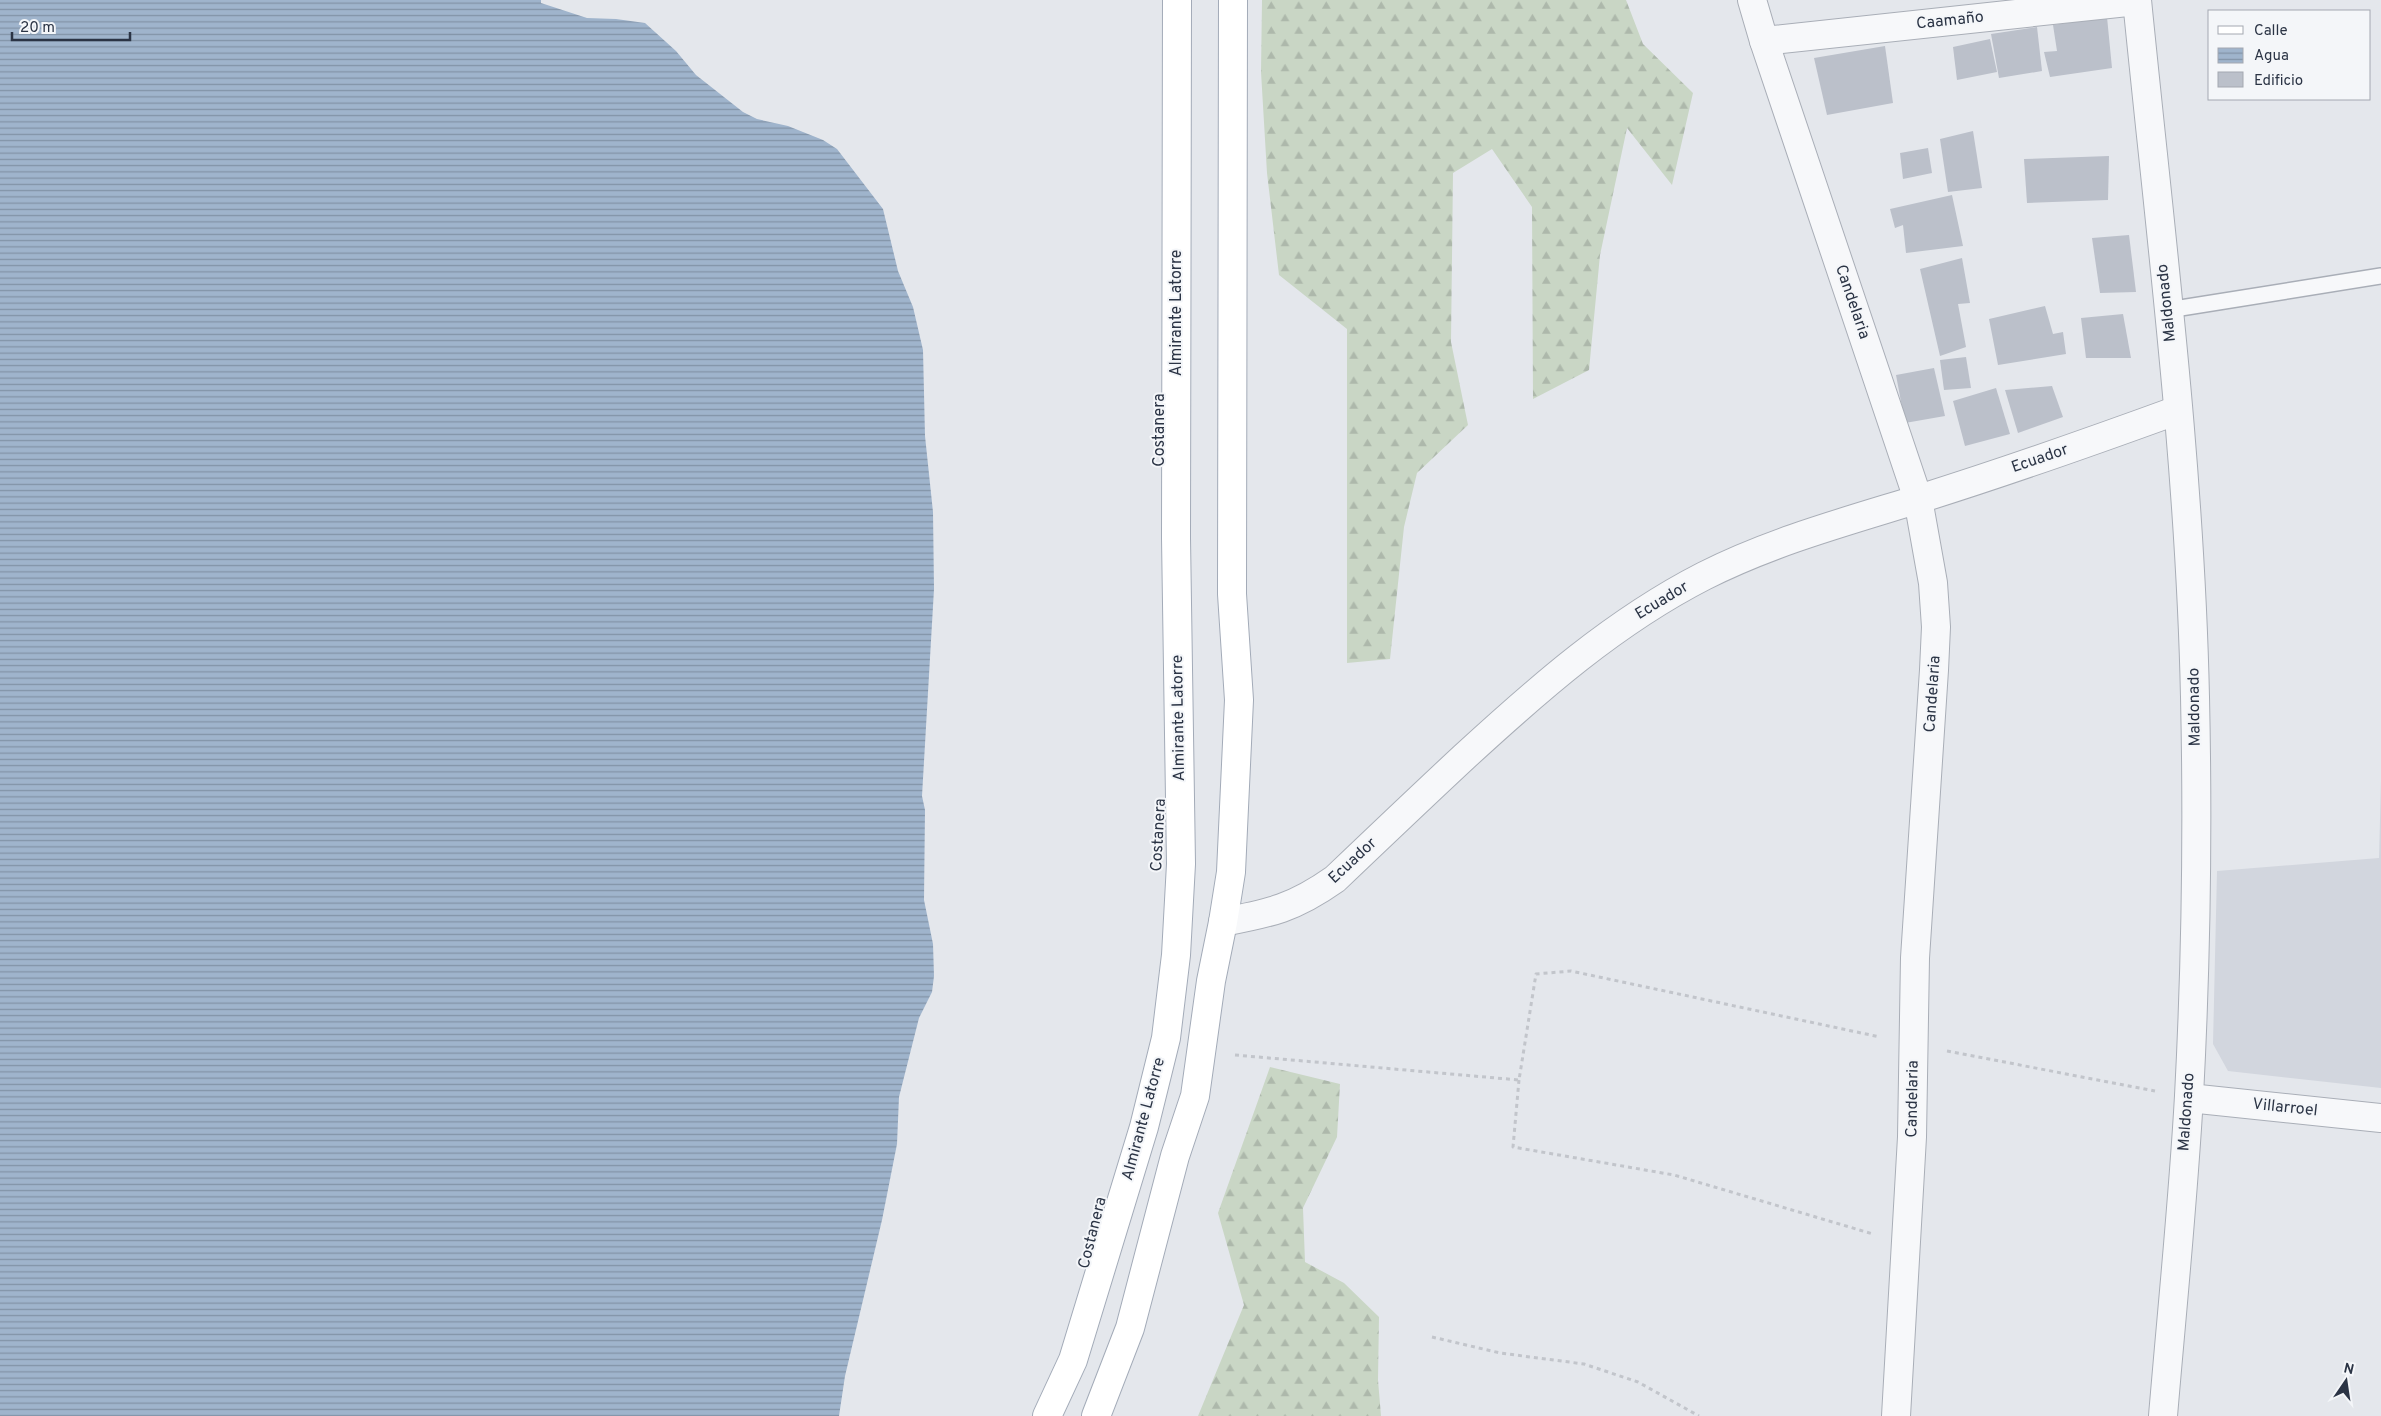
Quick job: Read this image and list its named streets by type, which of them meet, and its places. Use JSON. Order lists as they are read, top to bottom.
{
  "streets": {
    "main road": ["Almirante Latorre"],
    "street": [
      "Caamaño",
      "Candelaria",
      "Maldonado",
      "Ecuador",
      "Villarroel"
    ]
  },
  "crossings": [
    ["Caamaño", "Candelaria"],
    ["Caamaño", "Maldonado"],
    ["Candelaria", "Ecuador"],
    ["Maldonado", "Ecuador"],
    ["Maldonado", "Villarroel"]
  ],
  "legend": ["Calle", "Agua", "Edificio"],
  "scale_bar": "20 m",
  "north": "top"
}
